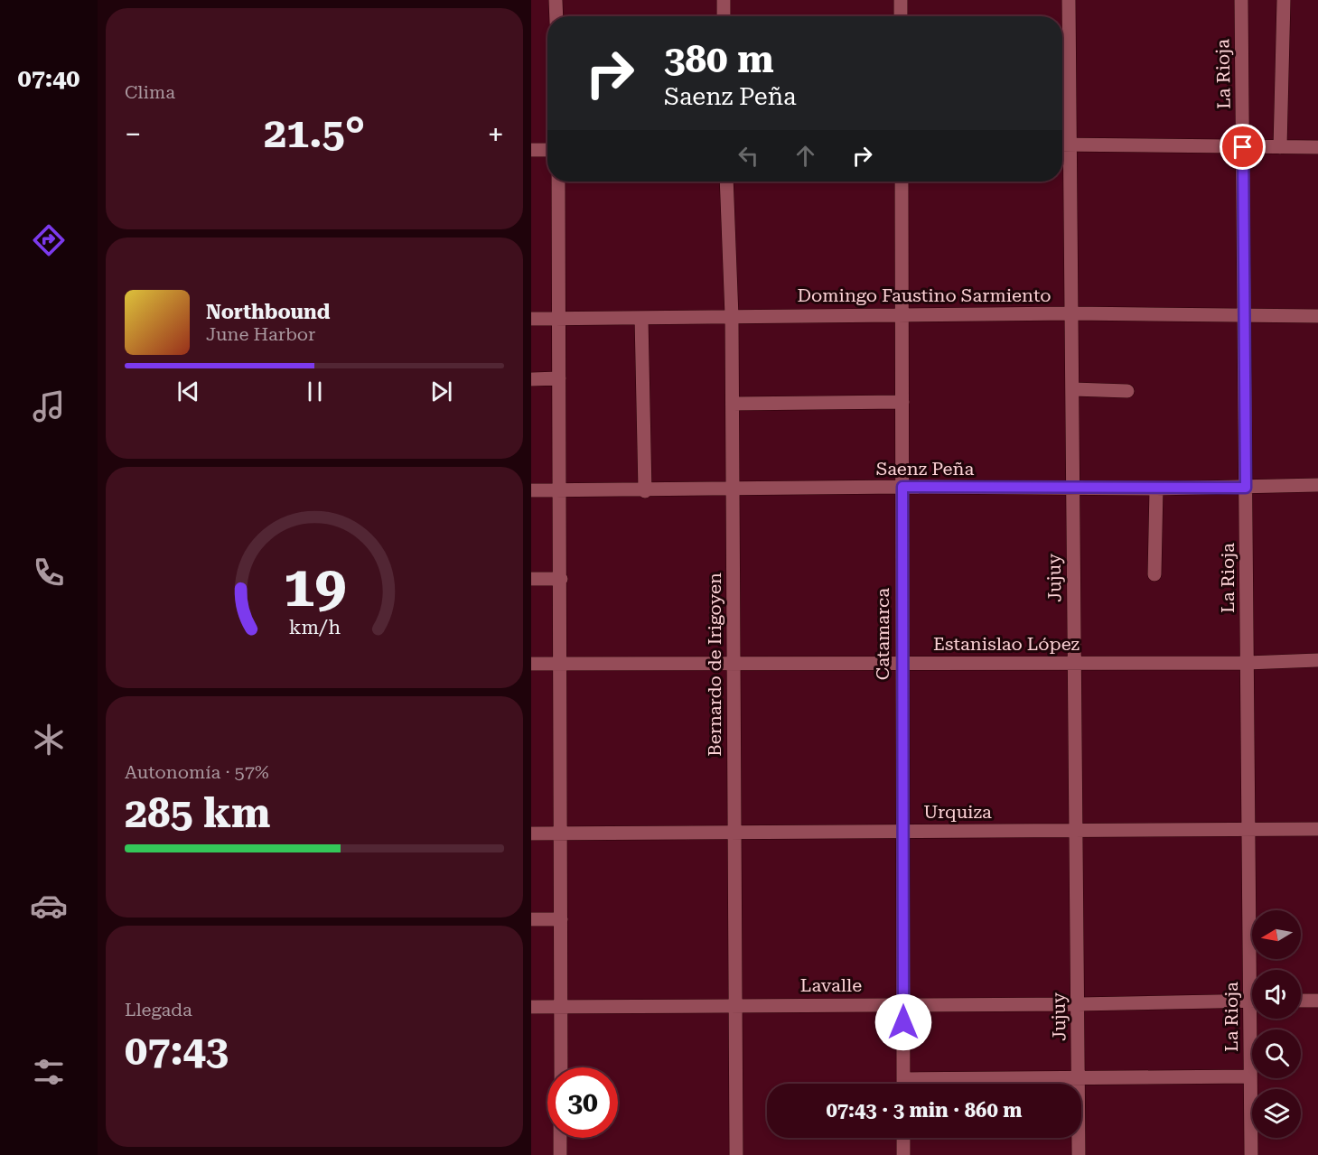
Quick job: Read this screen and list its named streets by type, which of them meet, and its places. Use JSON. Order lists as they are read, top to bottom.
{
  "streets": {
    "street": [
      "La Rioja",
      "Domingo Faustino Sarmiento",
      "Saenz Peña",
      "Jujuy",
      "Catamarca",
      "Estanislao López",
      "Bernardo de Irigoyen",
      "Urquiza",
      "Lavalle"
    ]
  },
  "crossings": [
    ["La Rioja", "Domingo Faustino Sarmiento"],
    ["La Rioja", "Saenz Peña"],
    ["La Rioja", "Estanislao López"],
    ["La Rioja", "Urquiza"],
    ["Domingo Faustino Sarmiento", "Jujuy"],
    ["Domingo Faustino Sarmiento", "Catamarca"],
    ["Domingo Faustino Sarmiento", "Bernardo de Irigoyen"],
    ["Saenz Peña", "Jujuy"],
    ["Saenz Peña", "Catamarca"],
    ["Saenz Peña", "Bernardo de Irigoyen"],
    ["Jujuy", "Estanislao López"],
    ["Jujuy", "Urquiza"],
    ["Jujuy", "Lavalle"],
    ["Catamarca", "Estanislao López"],
    ["Catamarca", "Urquiza"],
    ["Catamarca", "Lavalle"],
    ["Estanislao López", "Bernardo de Irigoyen"],
    ["Bernardo de Irigoyen", "Urquiza"],
    ["Bernardo de Irigoyen", "Lavalle"]
  ],
  "north": "left",
  "page": {
    "tabs": "07:40",
    "tile": [
      "Clima",
      ["Autonomía · 57%", "285 km"],
      ["Llegada", "07:43"]
    ],
    "turn": ["380 m", "Saenz Peña"],
    "heat": ["−", "21.5°", "+"],
    "song": ["Northbound", "June Harbor"],
    "limit": "30",
    "trip": "07:43 · 3 min · 860 m",
    "gauge": ["19", "km/h"]
  }
}
